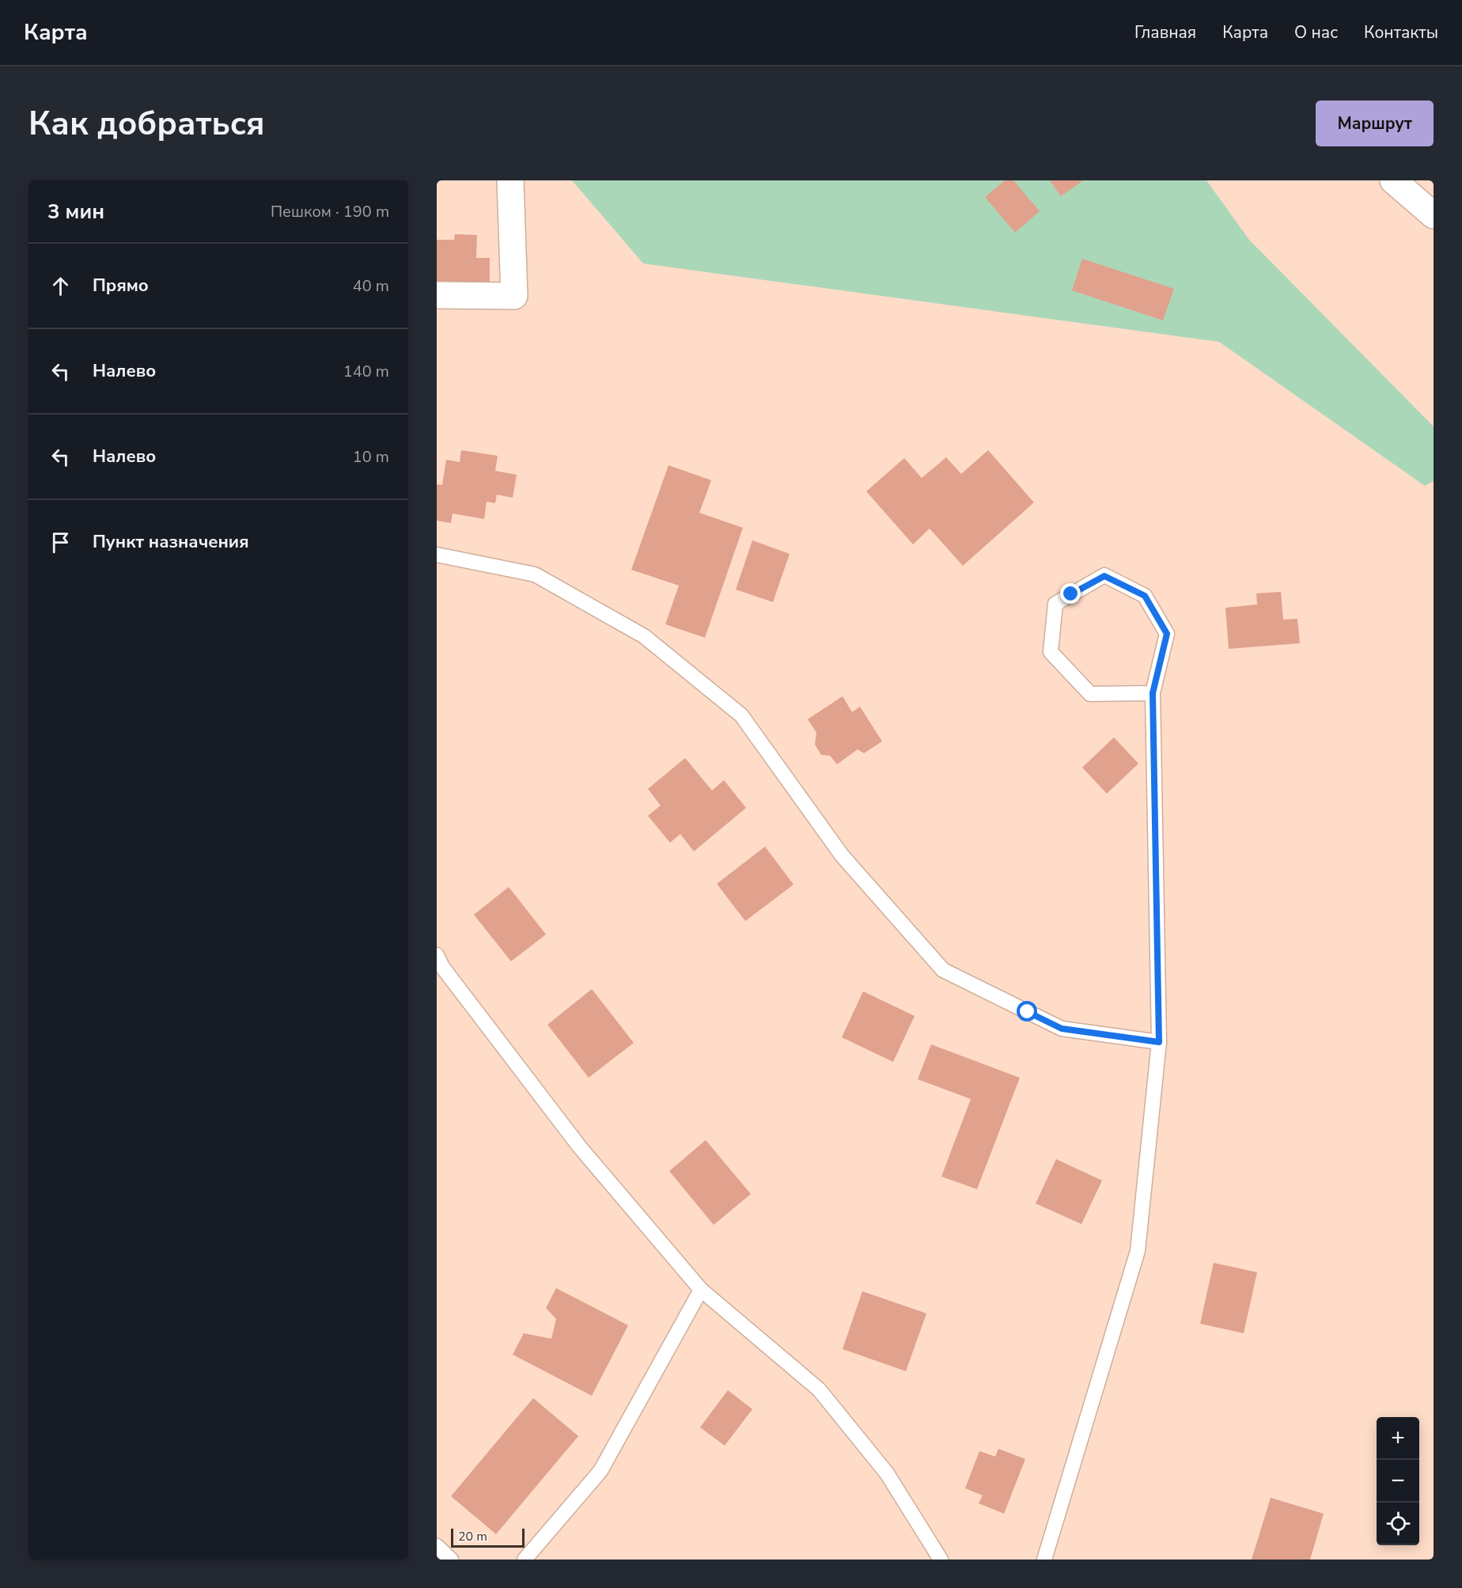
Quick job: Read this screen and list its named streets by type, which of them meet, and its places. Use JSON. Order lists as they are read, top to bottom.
{
  "scale_bar": "20 m",
  "page": {
    "header": "Карта",
    "nav": [
      "Главная",
      "Карта",
      "О нас",
      "Контакты"
    ],
    "buttons": "Маршрут",
    "title": "Как добраться",
    "heading": ["3 мин", "Пешком · 190 m"],
    "list": [
      ["Прямо", "40 m"],
      ["Налево", "140 m"],
      ["Налево", "10 m"],
      "Пункт назначения"
    ],
    "map_buttons": ["+", "−"],
    "scale": "20 m"
  }
}
